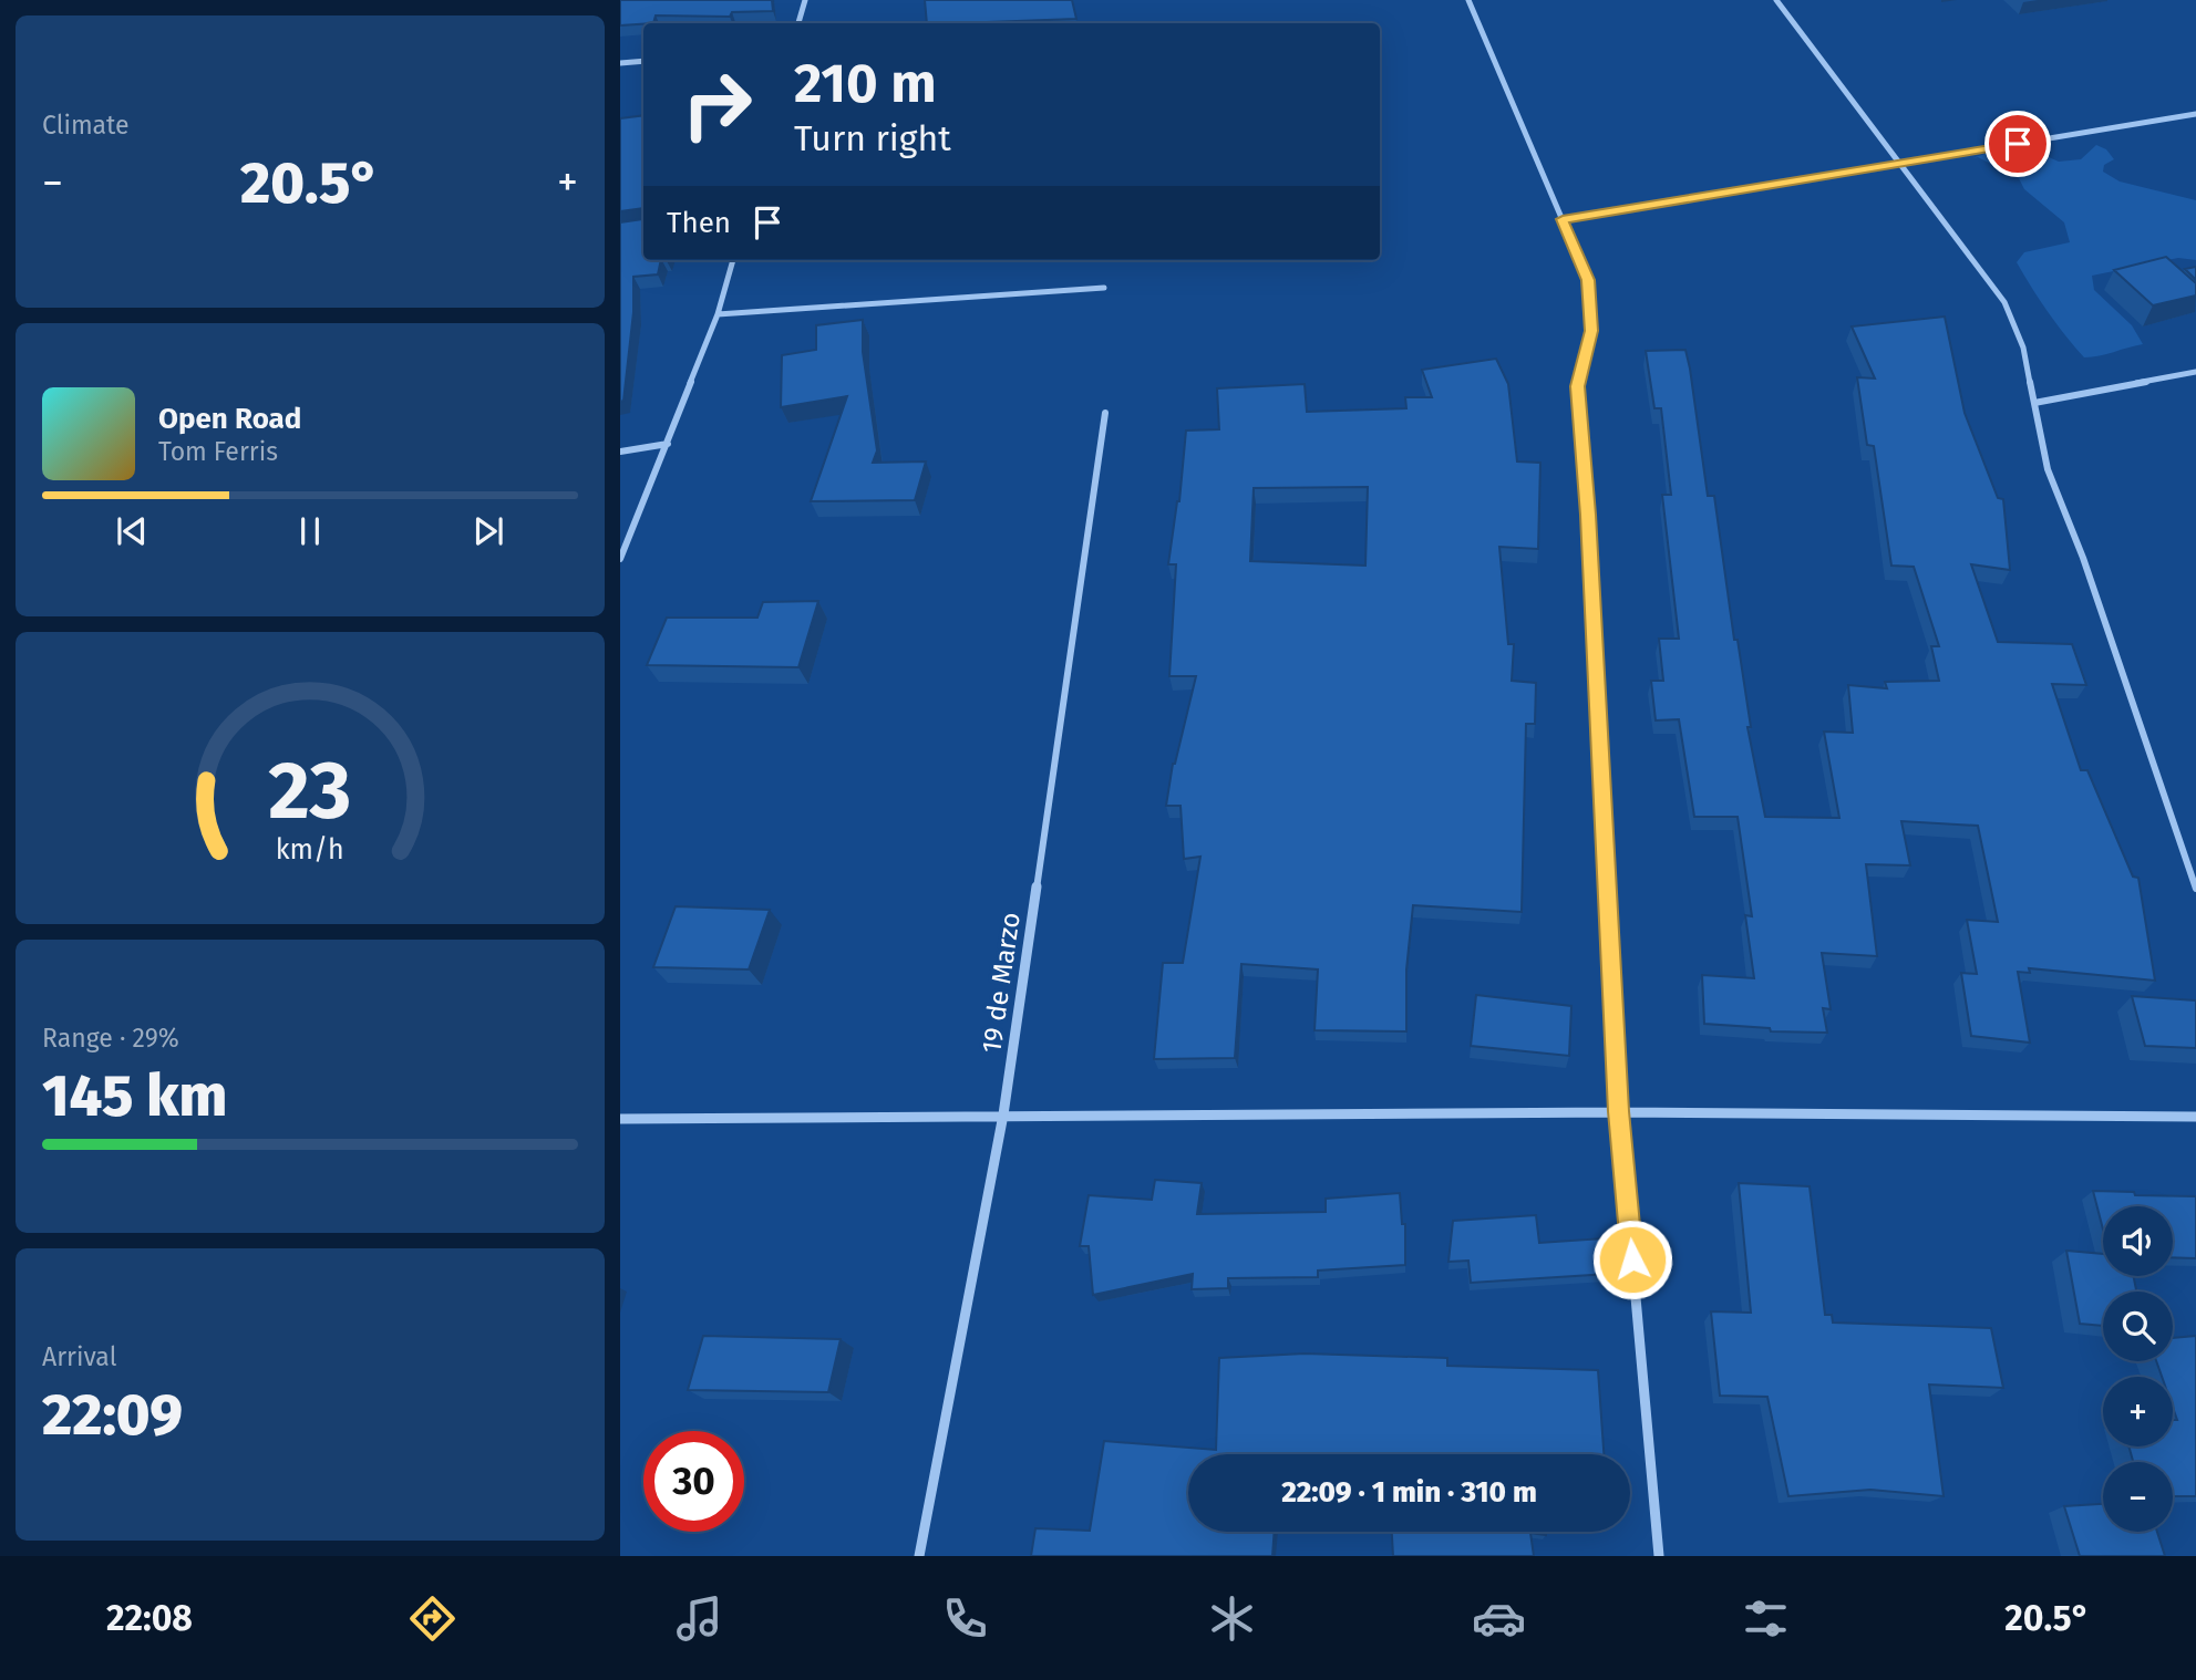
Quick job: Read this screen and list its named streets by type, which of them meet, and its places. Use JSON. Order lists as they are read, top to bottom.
{
  "streets": {
    "street": ["19 de Marzo"]
  },
  "page": {
    "tile": [
      "Climate",
      ["Range · 29%", "145 km"],
      ["Arrival", "22:09"]
    ],
    "turn": ["210 m", "Turn right"],
    "heat": ["−", "20.5°", "+"],
    "then": "Then",
    "song": ["Open Road", "Tom Ferris"],
    "map_buttons": ["+", "−"],
    "limit": "30",
    "trip": "22:09 · 1 min · 310 m",
    "tabs": ["22:08", "20.5°"],
    "gauge": ["23", "km/h"]
  }
}
